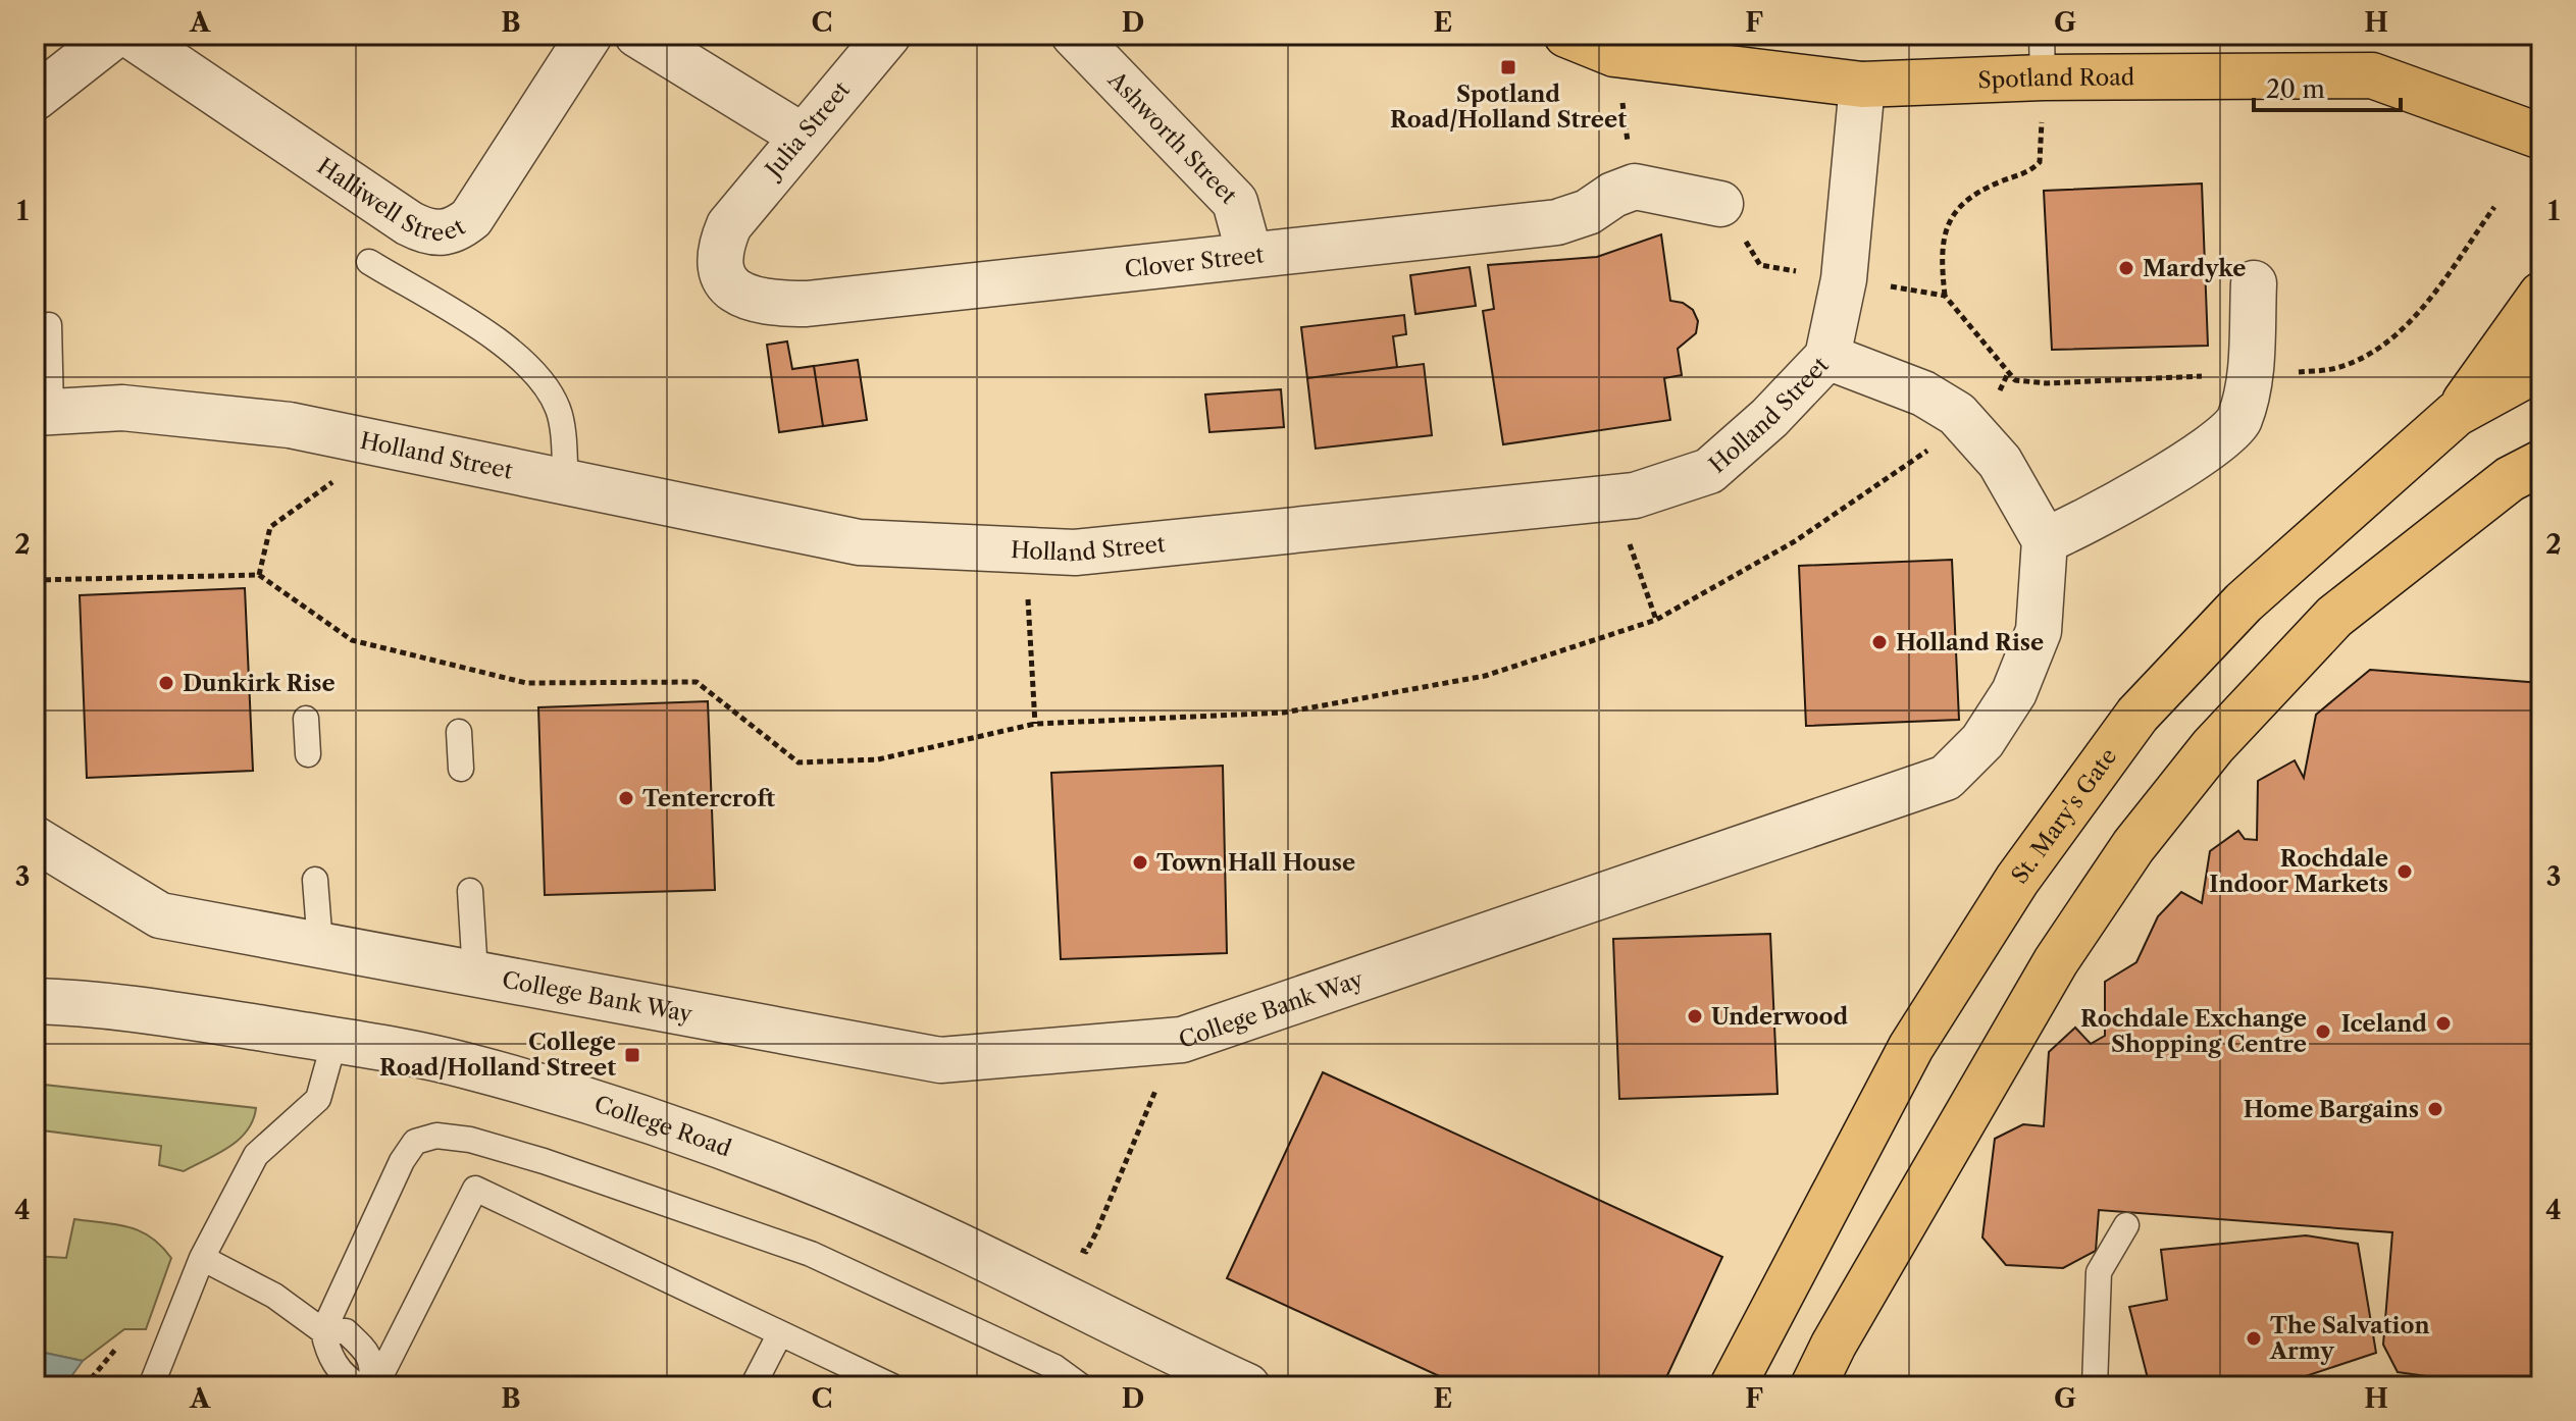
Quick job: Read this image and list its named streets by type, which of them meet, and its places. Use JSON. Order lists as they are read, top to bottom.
{
  "streets": {
    "main road": ["Spotland Road", "St. Mary's Gate"],
    "street": [
      "Julia Street",
      "Ashworth Street",
      "Halliwell Street",
      "Clover Street",
      "Holland Street",
      "College Bank Way",
      "College Road"
    ]
  },
  "crossings": [
    ["Spotland Road", "Holland Street"],
    ["Julia Street", "Clover Street"],
    ["Ashworth Street", "Clover Street"]
  ],
  "places": {
    "transit": ["Spotland Road/Holland Street", "College Road/Holland Street"],
    "other": [
      "Mardyke",
      "Holland Rise",
      "Dunkirk Rise",
      "Tentercroft",
      "Town Hall House",
      "Rochdale Indoor Markets",
      "Underwood",
      "Iceland",
      "Rochdale Exchange Shopping Centre",
      "Home Bargains",
      "The Salvation Army"
    ]
  },
  "scale_bar": "20 m",
  "grid": {
    "columns": [
      "A",
      "B",
      "C",
      "D",
      "E",
      "F",
      "G",
      "H"
    ],
    "rows": [
      "1",
      "2",
      "3",
      "4"
    ]
  }
}
